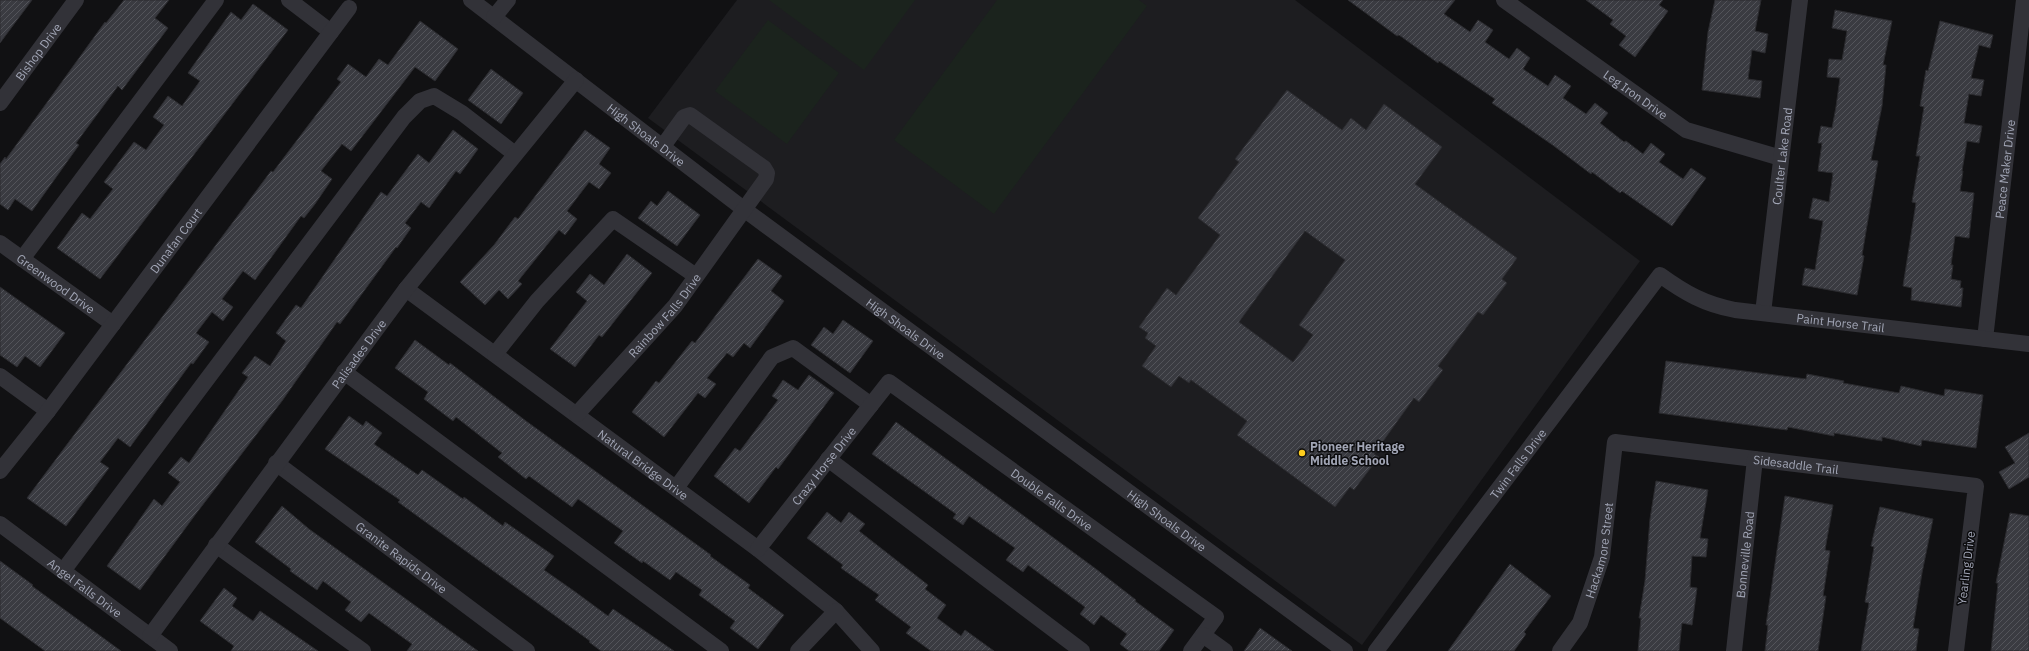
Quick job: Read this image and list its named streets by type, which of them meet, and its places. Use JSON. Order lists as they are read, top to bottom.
{
  "streets": {
    "street": [
      "Bishop Drive",
      "Leg Iron Drive",
      "High Shoals Drive",
      "Coulter Lake Road",
      "Peace Maker Drive",
      "Dunafan Court",
      "Greenwood Drive",
      "Rainbow Falls Drive",
      "Paint Horse Trail",
      "Palisades Drive",
      "Twin Falls Drive",
      "Natural Bridge Drive",
      "Sidesaddle Trail",
      "Crazy Horse Drive",
      "Double Falls Drive",
      "Hackamore Street",
      "Bonneville Road",
      "Granite Rapids Drive",
      "Yearling Drive",
      "Angel Falls Drive"
    ]
  },
  "crossings": [
    ["Leg Iron Drive", "Coulter Lake Road"],
    ["High Shoals Drive", "Rainbow Falls Drive"],
    ["High Shoals Drive", "Palisades Drive"],
    ["Coulter Lake Road", "Paint Horse Trail"],
    ["Peace Maker Drive", "Paint Horse Trail"],
    ["Dunafan Court", "Greenwood Drive"],
    ["Rainbow Falls Drive", "Natural Bridge Drive"],
    ["Paint Horse Trail", "Twin Falls Drive"],
    ["Palisades Drive", "Natural Bridge Drive"],
    ["Palisades Drive", "Granite Rapids Drive"],
    ["Palisades Drive", "Angel Falls Drive"],
    ["Natural Bridge Drive", "Crazy Horse Drive"],
    ["Sidesaddle Trail", "Hackamore Street"],
    ["Sidesaddle Trail", "Bonneville Road"],
    ["Sidesaddle Trail", "Yearling Drive"],
    ["Crazy Horse Drive", "Double Falls Drive"]
  ],
  "places": ["Pioneer Heritage Middle School"]
}
